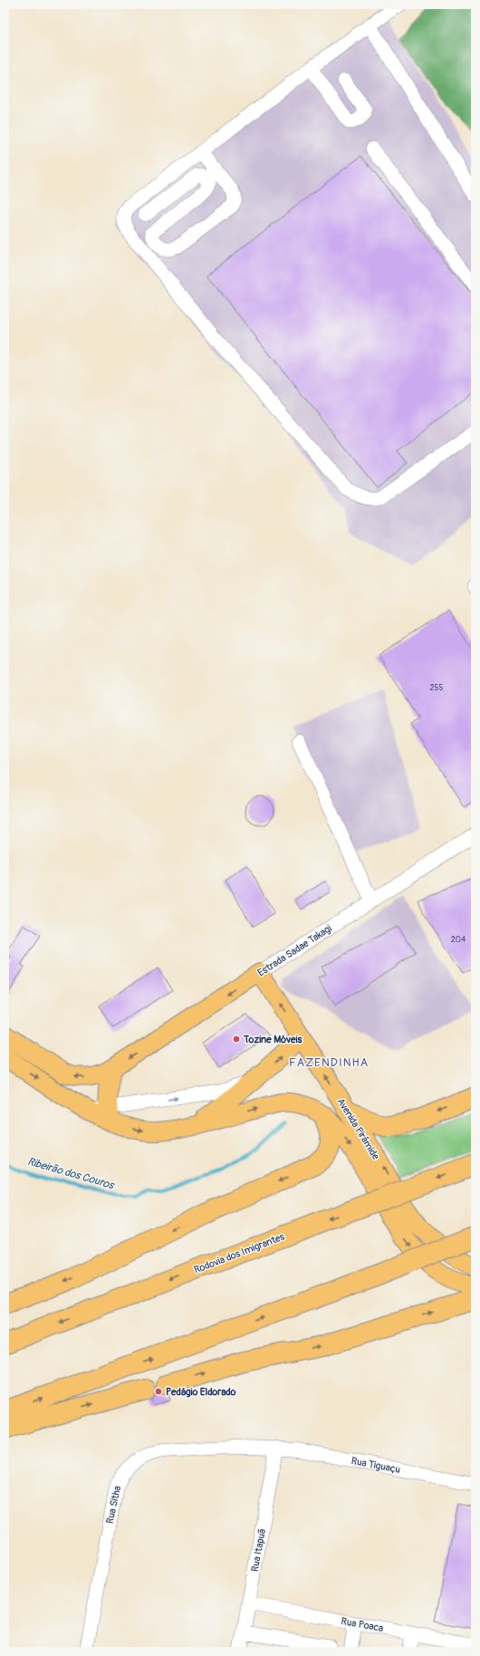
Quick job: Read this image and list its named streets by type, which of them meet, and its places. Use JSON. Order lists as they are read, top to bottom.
{
  "streets": {
    "highway": ["Rodovia dos Imigrantes"],
    "main road": ["Estrada Sadae Takagi", "Avenida Pirâmide"],
    "street": [
      "Rua Tiguaçu",
      "Rua Sitha",
      "Rua Itapuã",
      "Rua Poaca"
    ]
  },
  "crossings": [
    ["Estrada Sadae Takagi", "Avenida Pirâmide"],
    ["Rua Tiguaçu", "Rua Sitha"],
    ["Rua Tiguaçu", "Rua Itapuã"],
    ["Rua Sitha", "Rua Itapuã"],
    ["Rua Itapuã", "Rua Poaca"]
  ],
  "districts": ["FAZENDINHA"],
  "water": ["Ribeirão dos Couros"],
  "places": ["Tozine Móveis", "Pedágio Eldorado"],
  "house_numbers": ["255", "204"]
}
